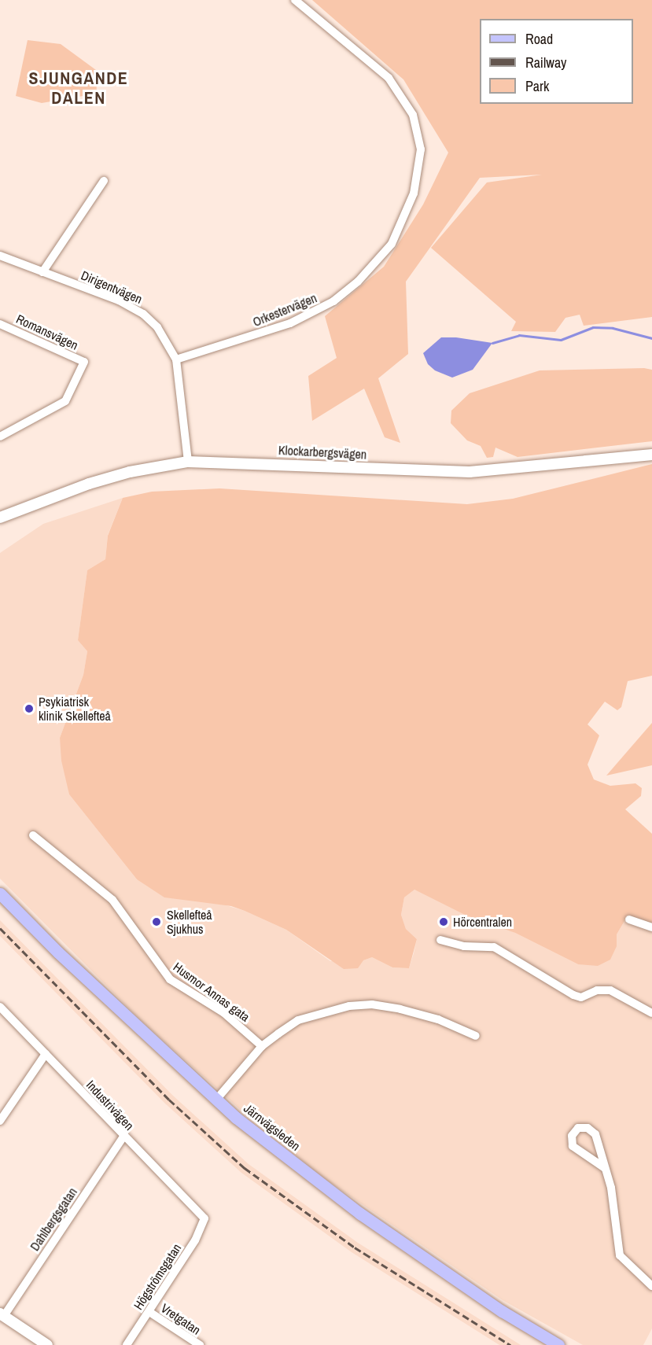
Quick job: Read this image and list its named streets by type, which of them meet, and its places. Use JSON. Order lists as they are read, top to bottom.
{
  "streets": {
    "main road": ["Klockarbergsvägen", "Järnvägsleden"],
    "street": [
      "Dirigentvägen",
      "Orkestervägen",
      "Romansvägen",
      "Husmor Annas gata",
      "Industrivägen",
      "Dahlbergsgatan",
      "Högströmsgatan",
      "Vretgatan"
    ]
  },
  "crossings": [
    ["Dirigentvägen", "Orkestervägen"],
    ["Dirigentvägen", "Klockarbergsvägen"],
    ["Industrivägen", "Dahlbergsgatan"],
    ["Industrivägen", "Högströmsgatan"],
    ["Högströmsgatan", "Vretgatan"]
  ],
  "districts": ["SJUNGANDE DALEN"],
  "places": ["Psykiatrisk klinik Skellefteå", "Skellefteå Sjukhus", "Hörcentralen"],
  "legend": ["Road", "Railway", "Park"]
}
